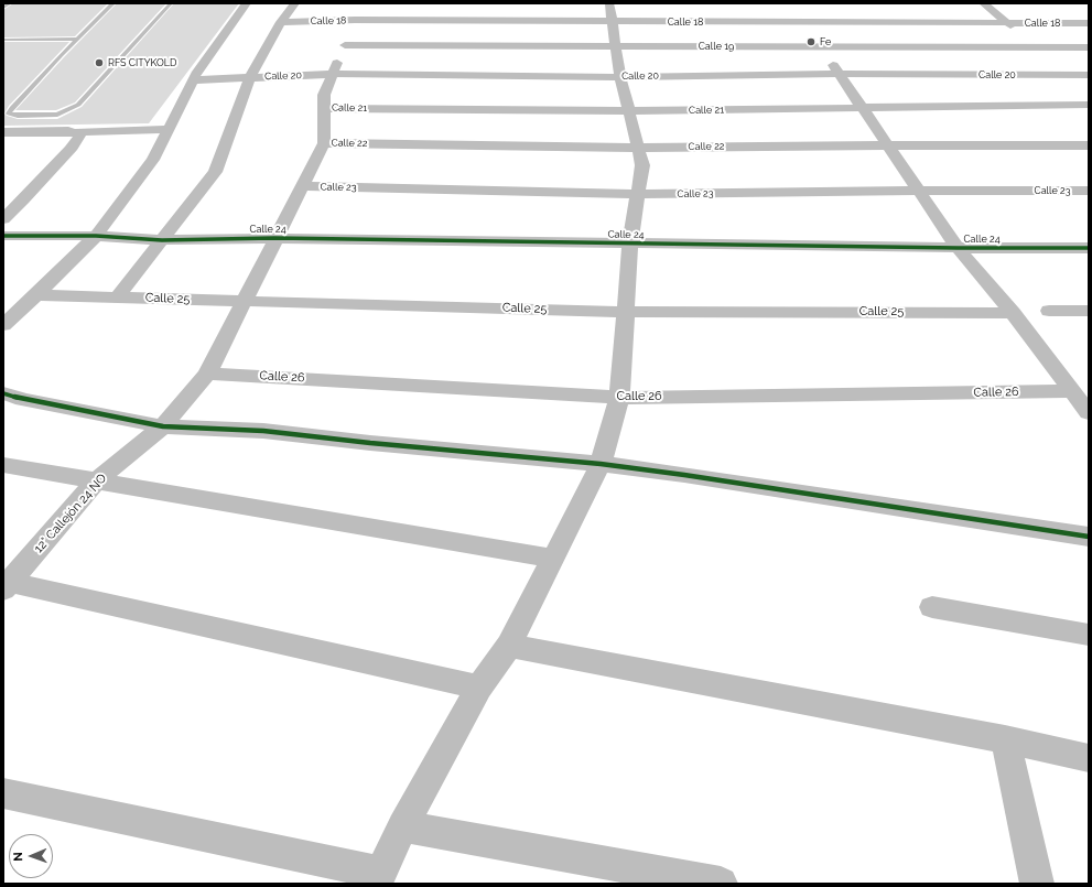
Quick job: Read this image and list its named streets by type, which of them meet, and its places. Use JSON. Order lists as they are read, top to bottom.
{
  "streets": {
    "street": [
      "Calle 18",
      "Calle 19",
      "Calle 20",
      "Calle 21",
      "Calle 22",
      "Calle 23",
      "Calle 24",
      "Calle 25",
      "Calle 26",
      "12° Callejón 24 NO"
    ]
  },
  "crossings": [
    ["Calle 22", "12° Callejón 24 NO"],
    ["Calle 23", "12° Callejón 24 NO"],
    ["Calle 24", "12° Callejón 24 NO"],
    ["Calle 25", "12° Callejón 24 NO"],
    ["Calle 26", "12° Callejón 24 NO"]
  ],
  "places": ["Fe", "RFS CITYKOLD"],
  "north": "left"
}
